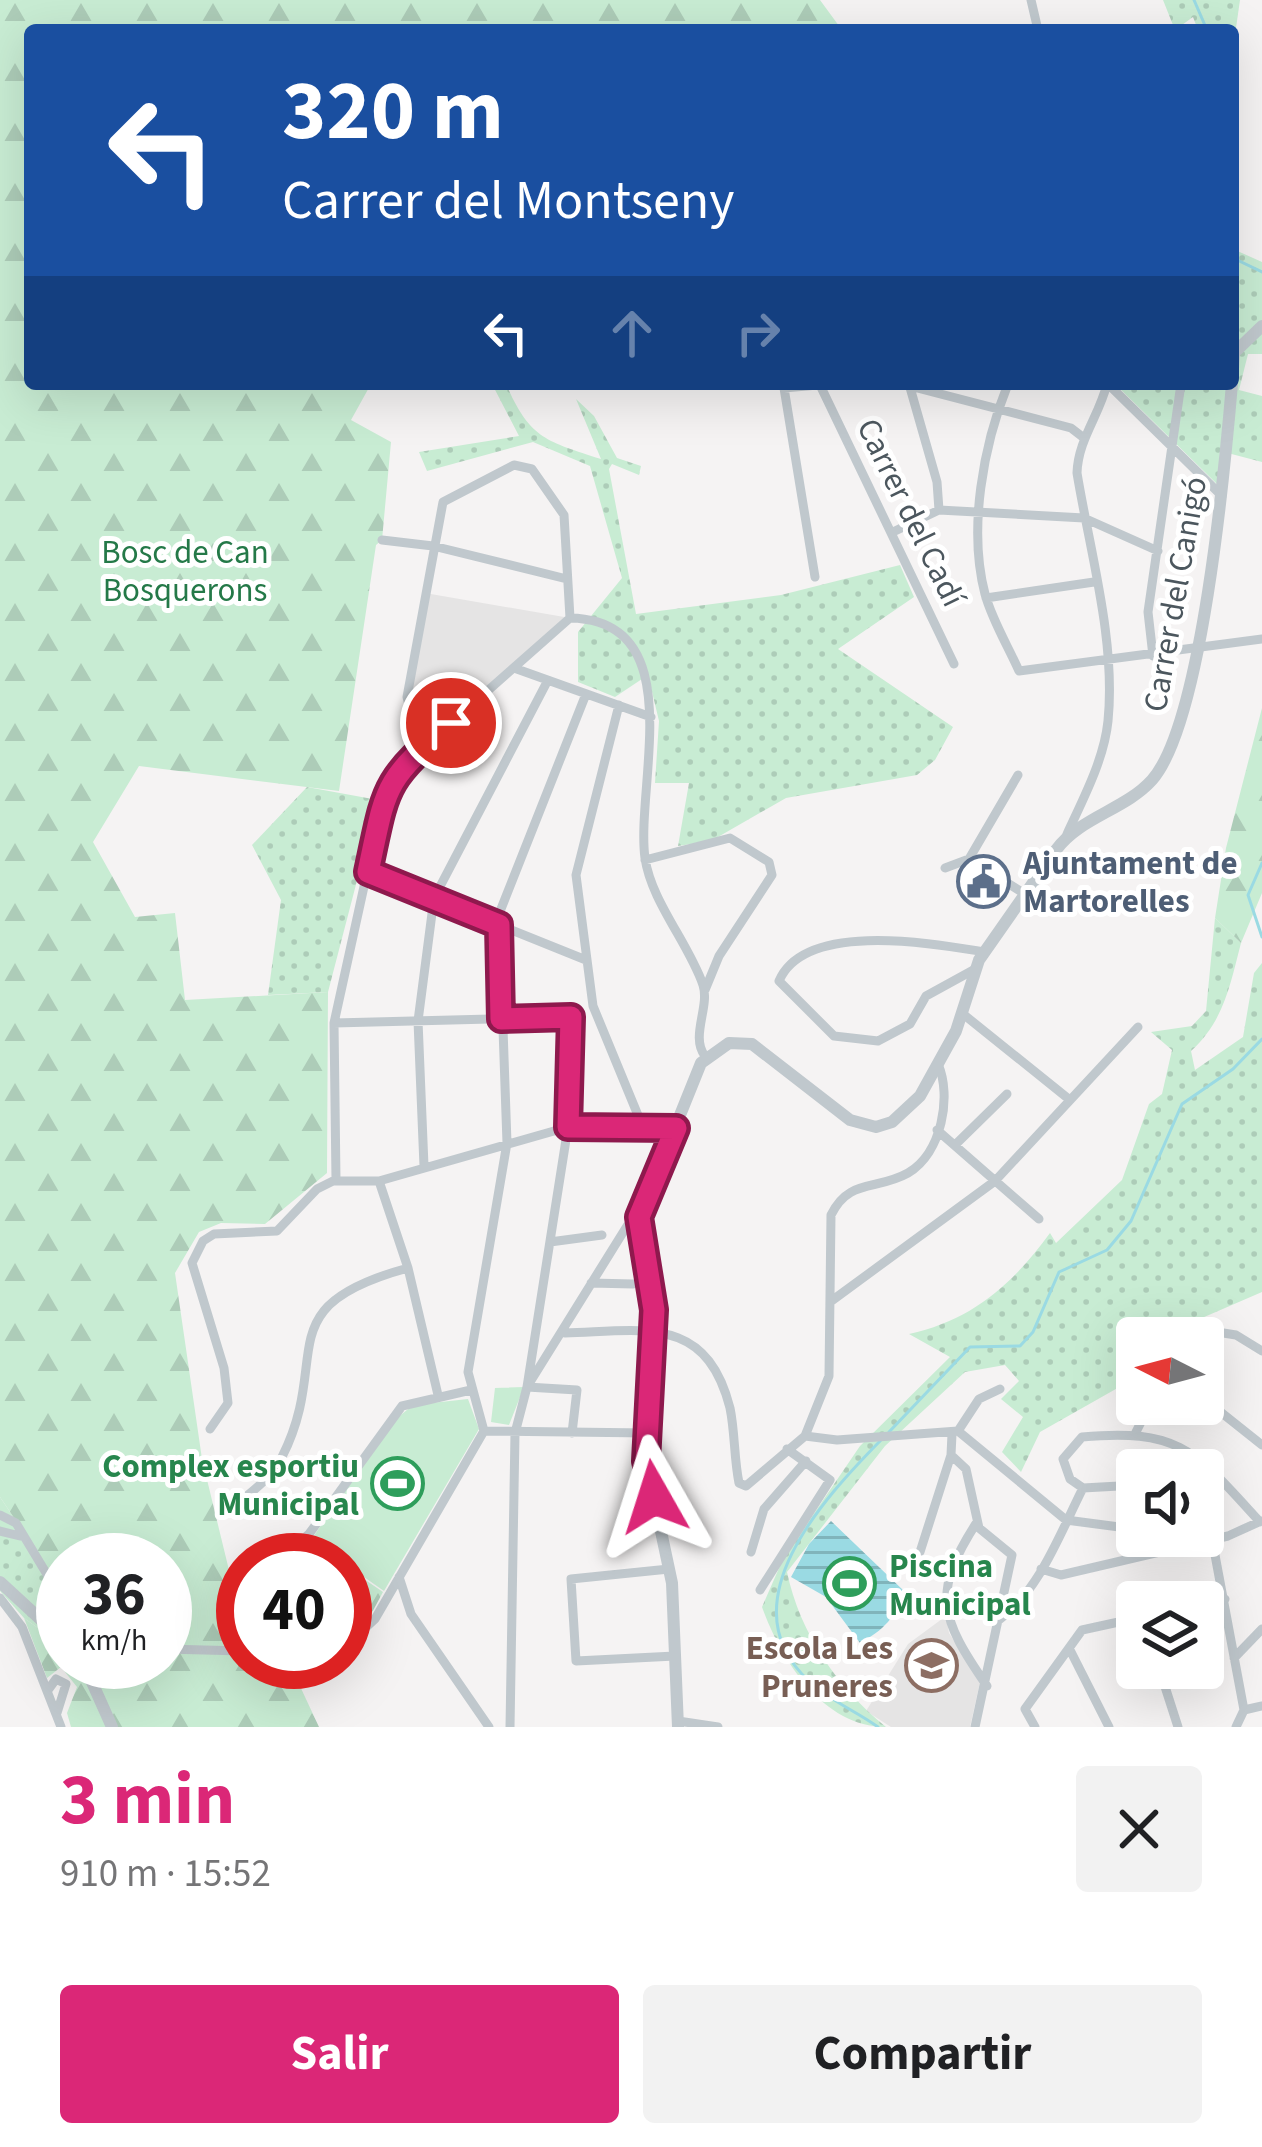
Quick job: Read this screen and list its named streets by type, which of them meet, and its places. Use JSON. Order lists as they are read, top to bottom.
{
  "streets": {
    "street": ["Carrer del Cadí", "Carrer del Canigó"]
  },
  "parks": ["Bosc de Can Bosquerons"],
  "places": {
    "public building": ["Ajuntament de Martorelles"],
    "sports": ["Complex esportiu Municipal", "Piscina Municipal"],
    "school or university": ["Escola Les Pruneres"]
  },
  "north": "left",
  "page": {
    "turn": ["320 m", "Carrer del Montseny"],
    "speed": "36 km/h",
    "limit": "40",
    "heading": ["3 min", "910 m · 15:52"],
    "buttons": ["Salir", "Compartir"]
  }
}
